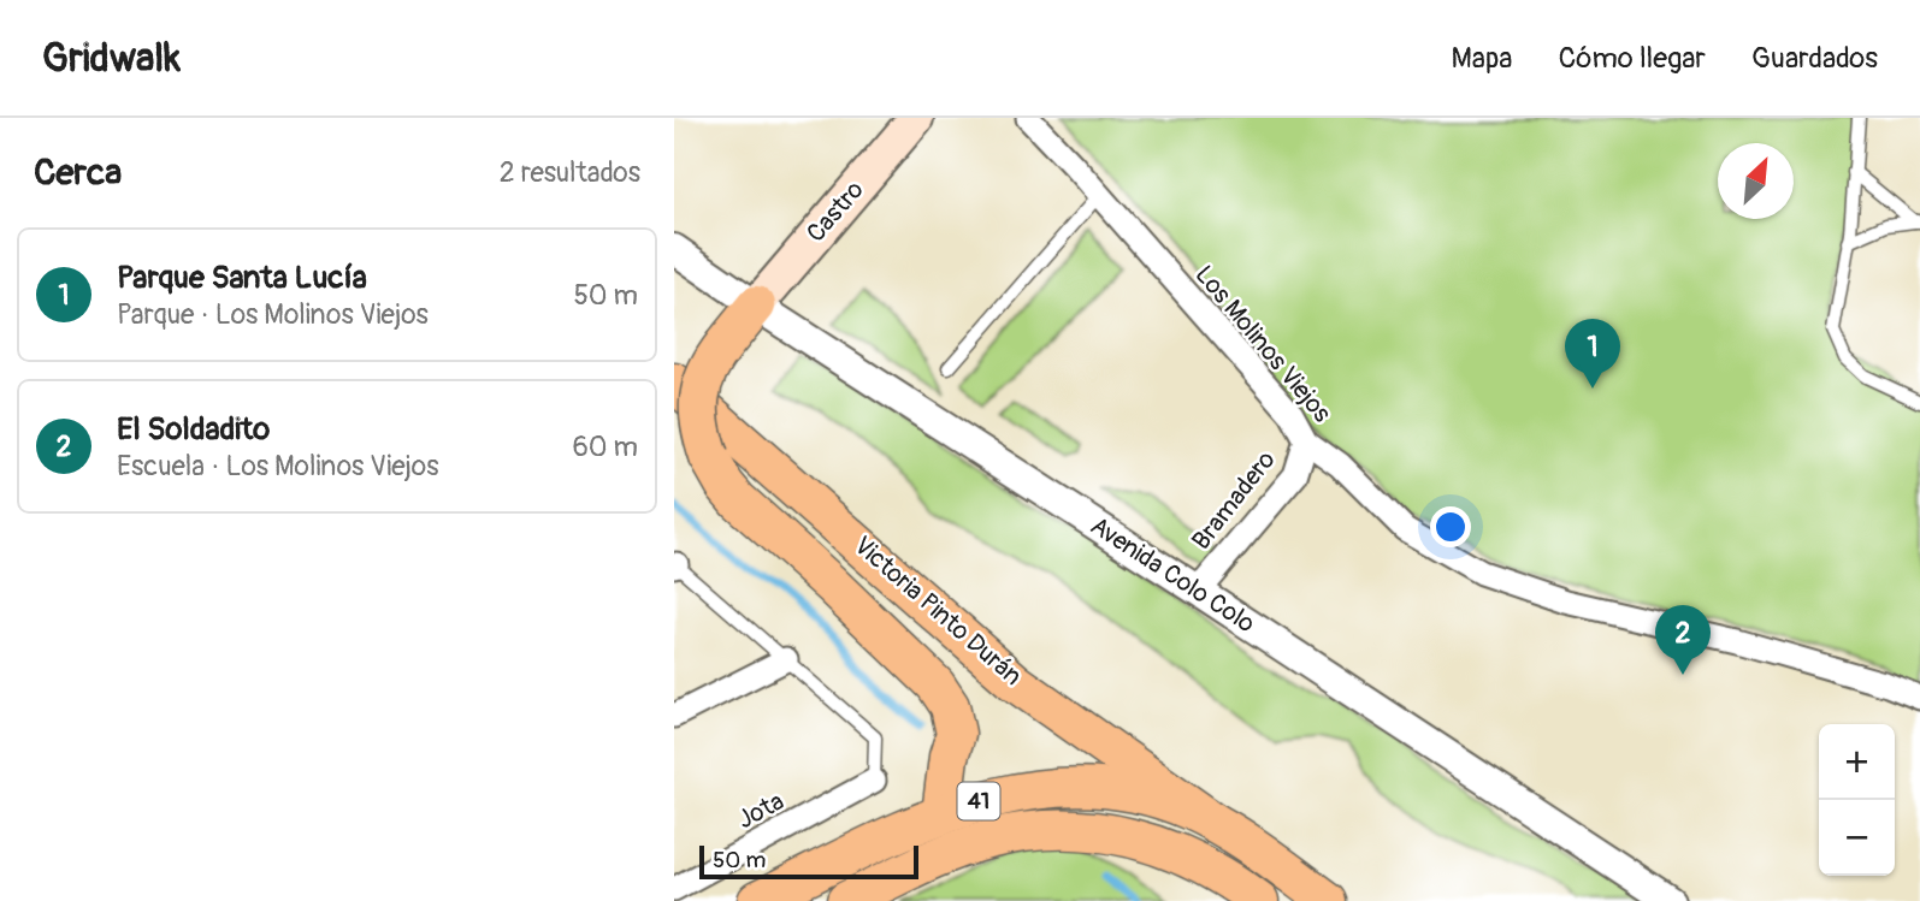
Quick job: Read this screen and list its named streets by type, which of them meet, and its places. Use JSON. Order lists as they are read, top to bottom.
{
  "streets": {
    "main road": ["Castro", "Victoria Pinto Durán", "41"],
    "street": [
      "Los Molinos Viejos",
      "Bramadero",
      "Avenida Colo Colo",
      "Jota"
    ]
  },
  "crossings": [
    ["Castro", "Avenida Colo Colo"],
    ["Los Molinos Viejos", "Bramadero"],
    ["Bramadero", "Avenida Colo Colo"],
    ["Victoria Pinto Durán", "41"]
  ],
  "scale_bar": "50 m",
  "north": "top right",
  "page": {
    "header": "Gridwalk",
    "nav": ["Mapa", "Cómo llegar", "Guardados"],
    "heading": ["Cerca", "2 resultados"],
    "list": [
      {
        "mark": "1",
        "name": "Parque Santa Lucía",
        "note": "Parque · Los Molinos Viejos",
        "value": "50 m"
      },
      {
        "mark": "2",
        "name": "El Soldadito",
        "note": "Escuela · Los Molinos Viejos",
        "value": "60 m"
      }
    ],
    "pins": ["1", "2"],
    "map_buttons": ["+", "−"],
    "scale": "50 m"
  }
}
